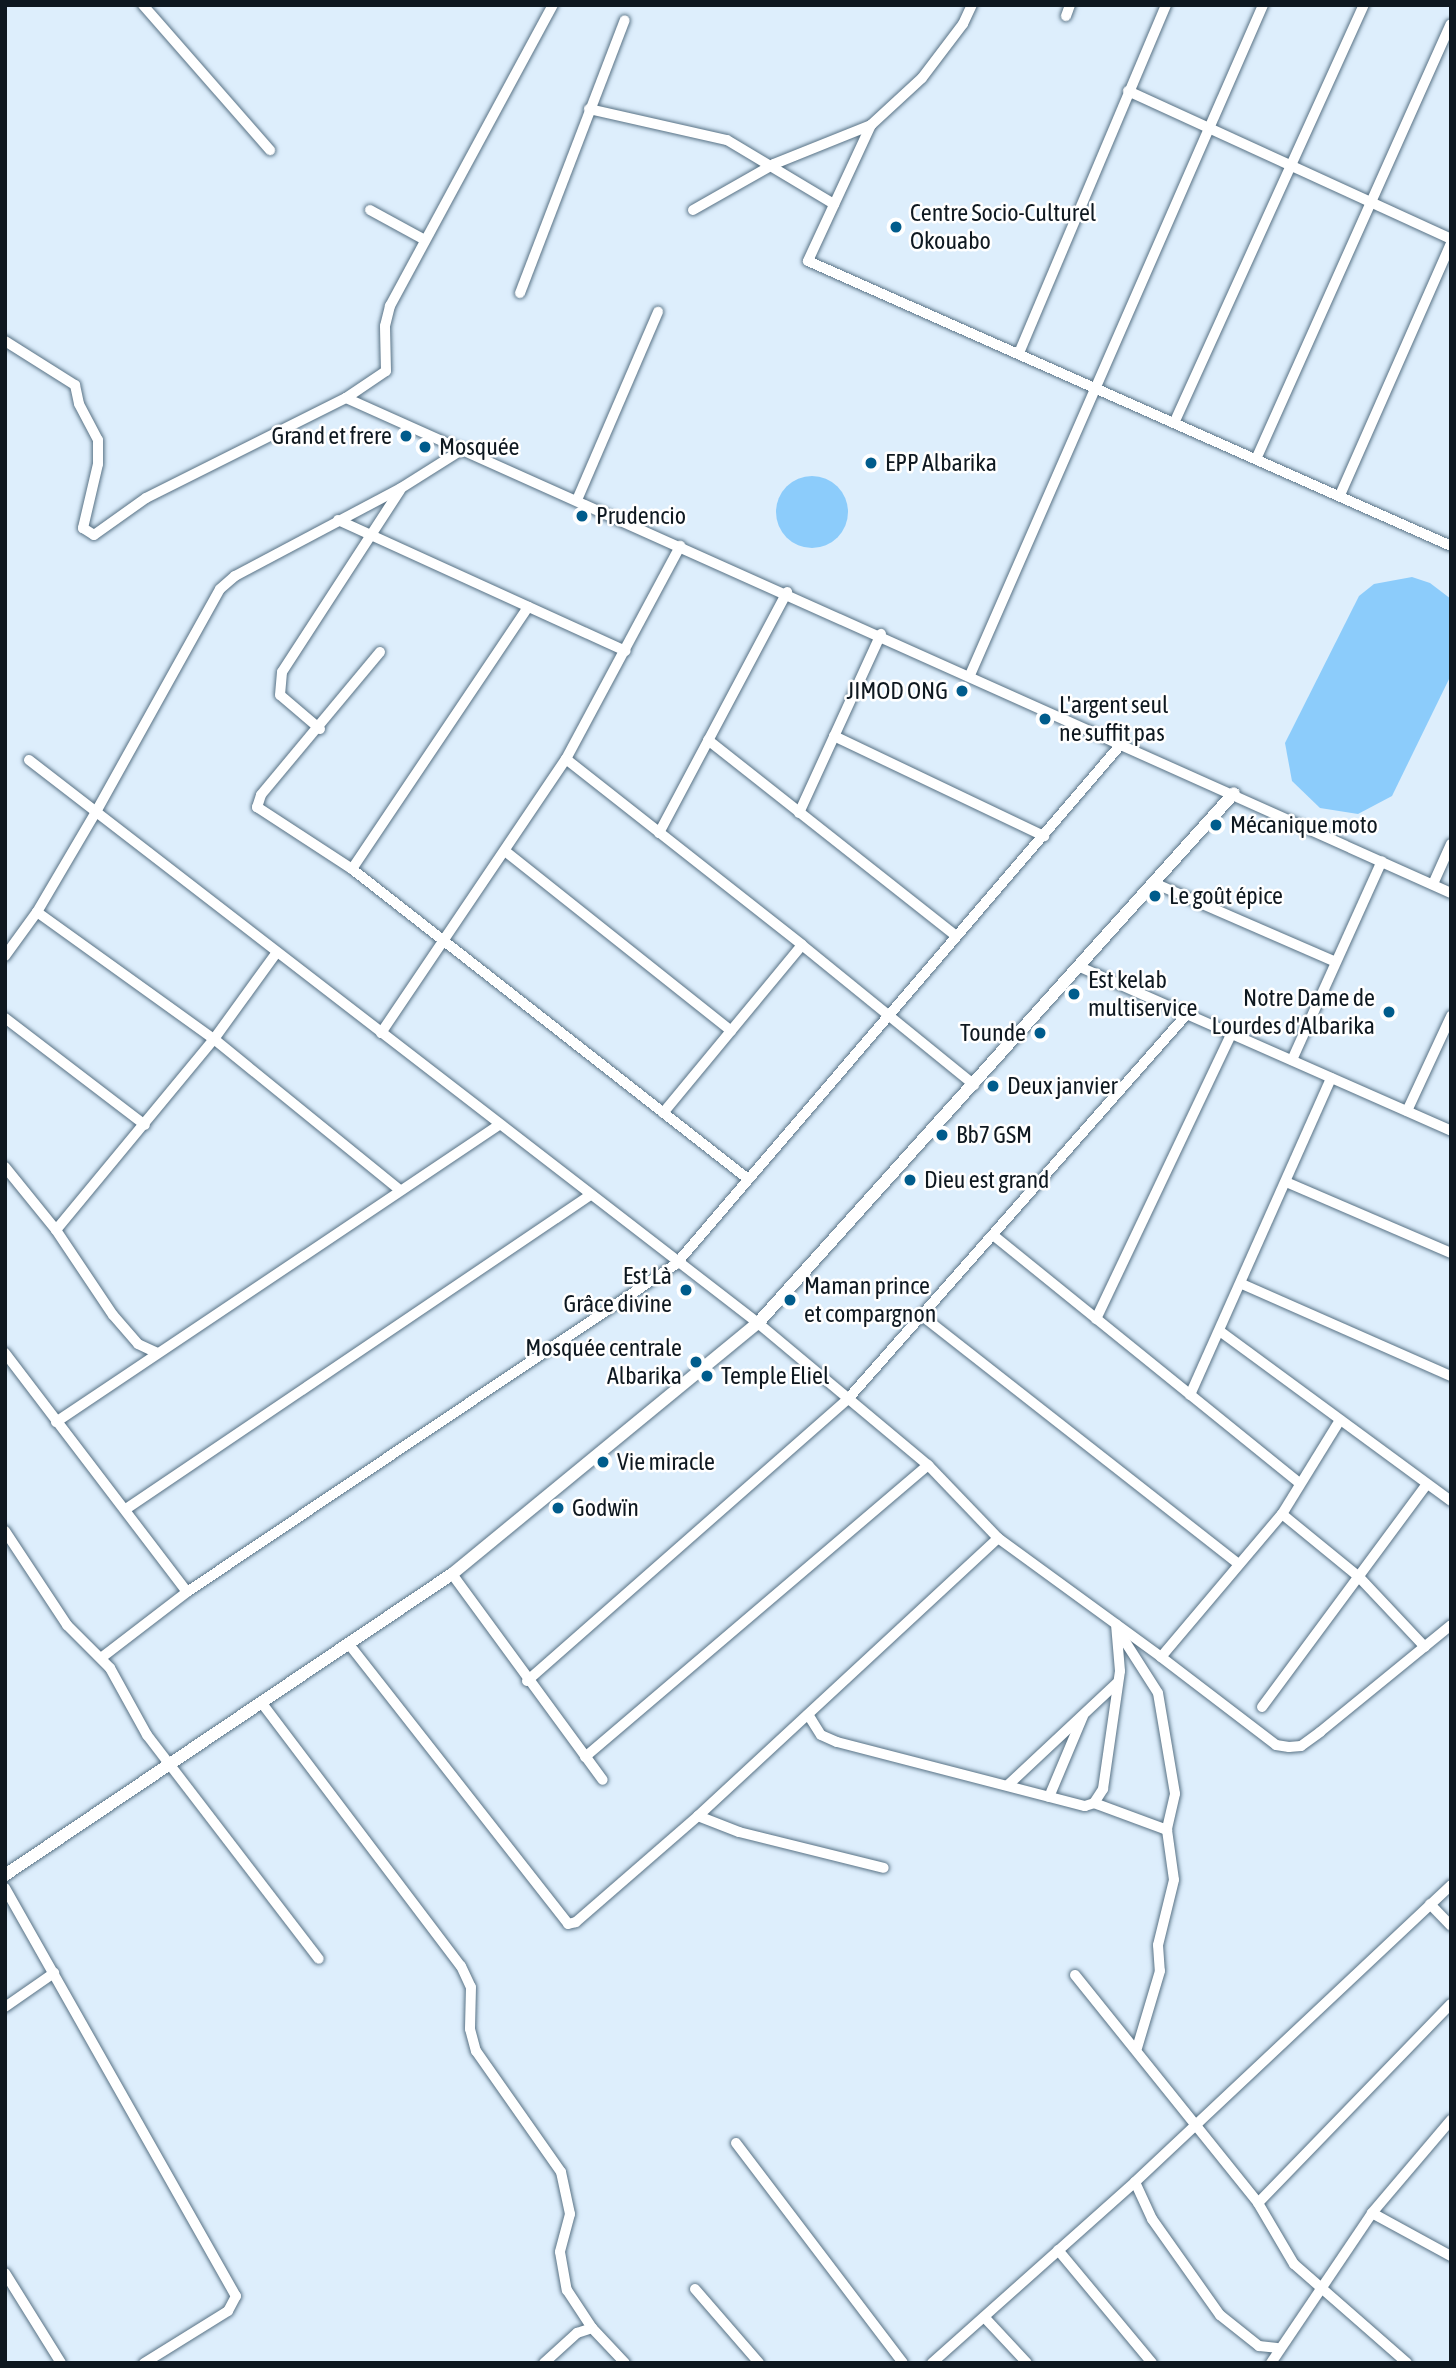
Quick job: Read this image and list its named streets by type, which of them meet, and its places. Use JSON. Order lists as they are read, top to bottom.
{
  "places": [
    "Centre Socio-Culturel Okouabo",
    "Grand et frere",
    "Mosquée",
    "EPP Albarika",
    "Prudencio",
    "JIMOD ONG",
    "L'argent seul ne suffit pas",
    "Mécanique moto",
    "Le goût épice",
    "Est kelab multiservice",
    "Notre Dame de Lourdes d'Albarika",
    "Tounde",
    "Deux janvier",
    "Bb7 GSM",
    "Dieu est grand",
    "Est Là Grâce divine",
    "Maman prince et compargnon",
    "Mosquée centrale Albarika",
    "Temple Eliel",
    "Vie miracle",
    "Godwïn"
  ]
}
